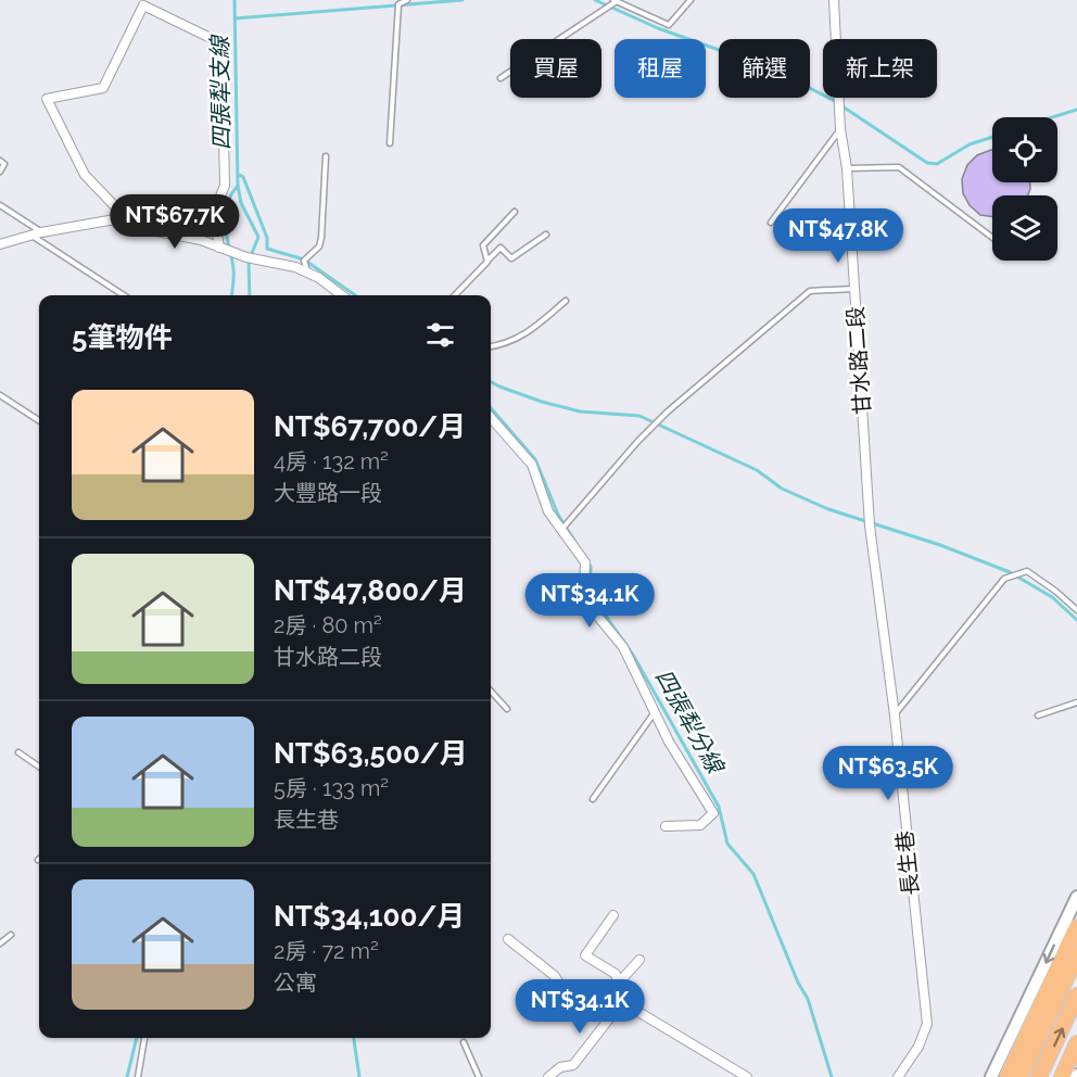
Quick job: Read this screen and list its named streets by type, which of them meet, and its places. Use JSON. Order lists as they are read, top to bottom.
{
  "streets": {
    "street": ["甘水路二段", "長生巷"]
  },
  "crossings": [
    ["甘水路二段", "長生巷"]
  ],
  "water": ["四張犁支線", "四張犁分線"],
  "page": {
    "chip": [
      "買屋",
      "租屋",
      "篩選",
      "新上架"
    ],
    "price": [
      "NT$67.7K",
      "NT$47.8K",
      "NT$34.1K",
      "NT$63.5K",
      "NT$34.1K"
    ],
    "heading": "5筆物件",
    "list": [
      {
        "name": "NT$67,700/月",
        "note": "4房 · 132 m² · 大豐路一段"
      },
      {
        "name": "NT$47,800/月",
        "note": "2房 · 80 m² · 甘水路二段"
      },
      {
        "name": "NT$63,500/月",
        "note": "5房 · 133 m² · 長生巷"
      },
      {
        "name": "NT$34,100/月",
        "note": "2房 · 72 m² · 公寓"
      }
    ]
  }
}
